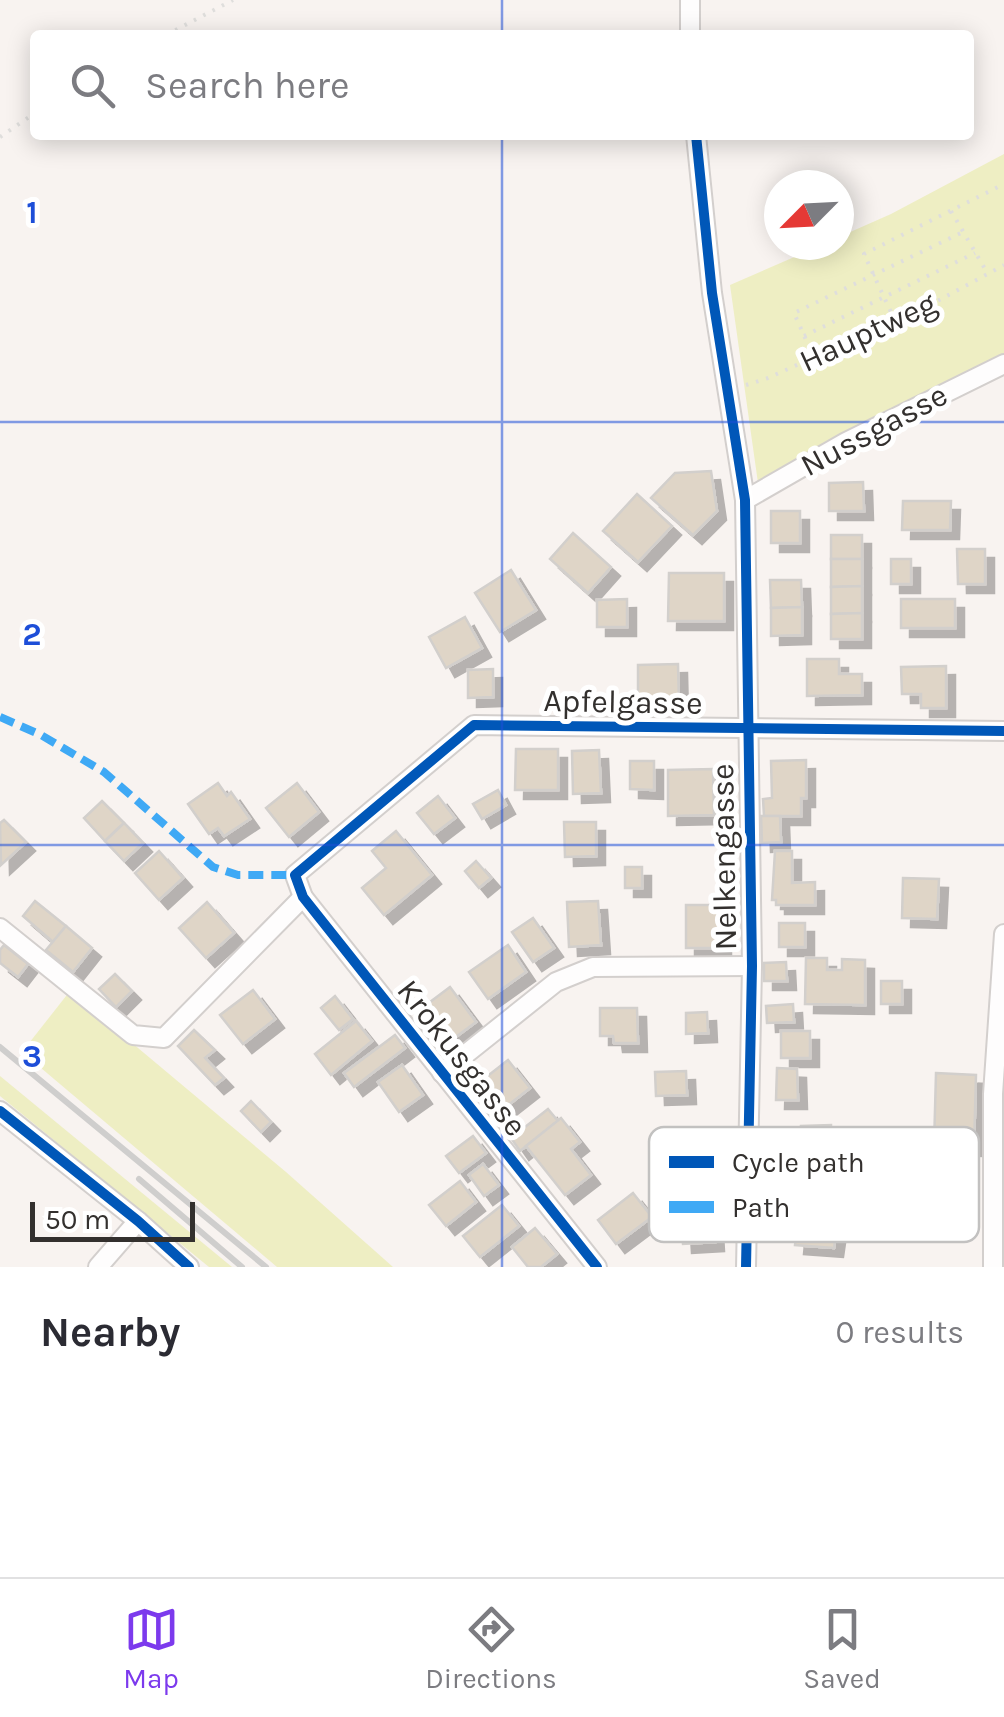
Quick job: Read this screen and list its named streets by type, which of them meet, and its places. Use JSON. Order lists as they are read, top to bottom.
{
  "streets": {
    "street": [
      "Nussgasse",
      "Apfelgasse",
      "Nelkengasse",
      "Krokusgasse"
    ],
    "path": ["Hauptweg"]
  },
  "crossings": [
    ["Hauptweg", "Nelkengasse"],
    ["Nussgasse", "Nelkengasse"],
    ["Apfelgasse", "Nelkengasse"],
    ["Apfelgasse", "Krokusgasse"]
  ],
  "legend": ["Cycle path", "Path"],
  "scale_bar": "50 m",
  "north": "bottom left",
  "page": {
    "search": "Search here",
    "scale": "50 m",
    "heading": ["Nearby", "0 results"],
    "nav": ["Map", "Directions", "Saved"]
  },
  "grid": {
    "rows": ["1", "2", "3"]
  }
}
